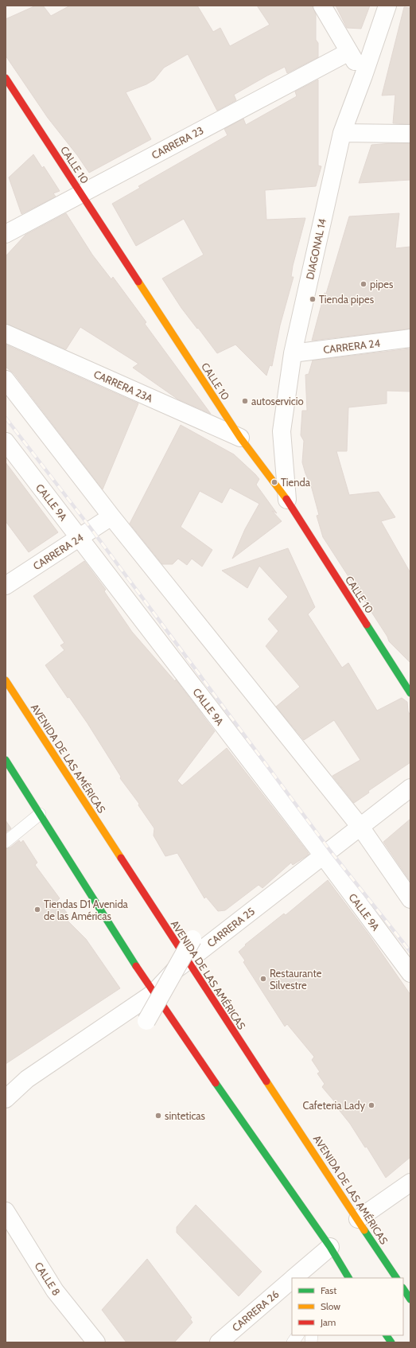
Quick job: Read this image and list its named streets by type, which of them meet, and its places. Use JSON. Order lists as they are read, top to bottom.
{
  "streets": {
    "main road": ["CALLE 10", "AVENIDA DE LAS AMÉRICAS"],
    "street": [
      "CARRERA 23",
      "DIAGONAL 14",
      "CARRERA 24",
      "CARRERA 23A",
      "CALLE 9A",
      "CARRERA 25",
      "CALLE 8",
      "CARRERA 26"
    ]
  },
  "crossings": [
    ["CARRERA 23", "CALLE 10"],
    ["CALLE 10", "DIAGONAL 14"],
    ["CALLE 10", "CARRERA 23A"],
    ["DIAGONAL 14", "CARRERA 24"],
    ["CARRERA 24", "CALLE 9A"],
    ["CALLE 9A", "CARRERA 25"],
    ["AVENIDA DE LAS AMÉRICAS", "CARRERA 25"]
  ],
  "places": [
    "pipes",
    "Tienda pipes",
    "autoservicio",
    "Tienda",
    "Tiendas D1 Avenida de las Américas",
    "Restaurante Silvestre",
    "Cafeteria Lady",
    "sinteticas"
  ],
  "legend": ["Fast", "Slow", "Jam"]
}
